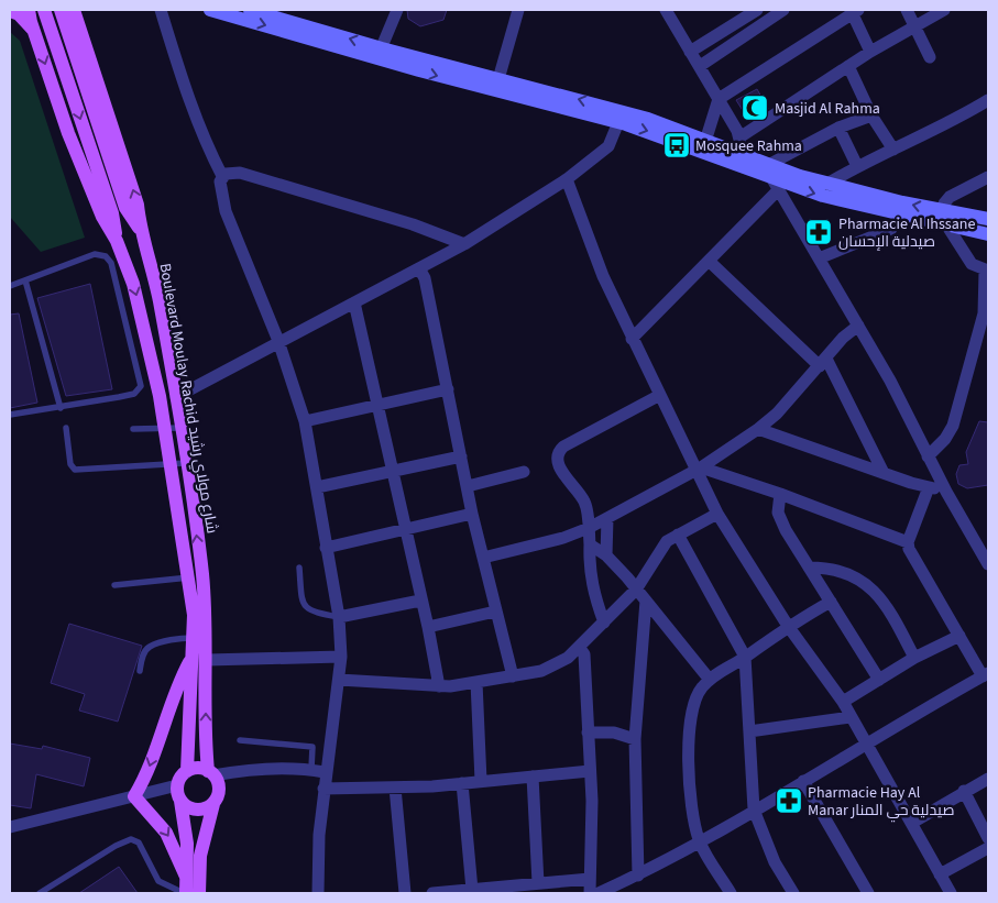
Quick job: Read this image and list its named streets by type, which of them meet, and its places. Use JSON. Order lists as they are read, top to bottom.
{
  "streets": {
    "main road": ["Boulevard Moulay Rachid شارع مولاي رشيد"]
  },
  "places": {
    "mosque": ["Masjid Al Rahma"],
    "bus stop": ["Mosquee Rahma"],
    "pharmacy": ["Pharmacie Al Ihssane صيدلية الإحسان", "Pharmacie Hay Al Manar صيدلية حي المنار"]
  }
}
